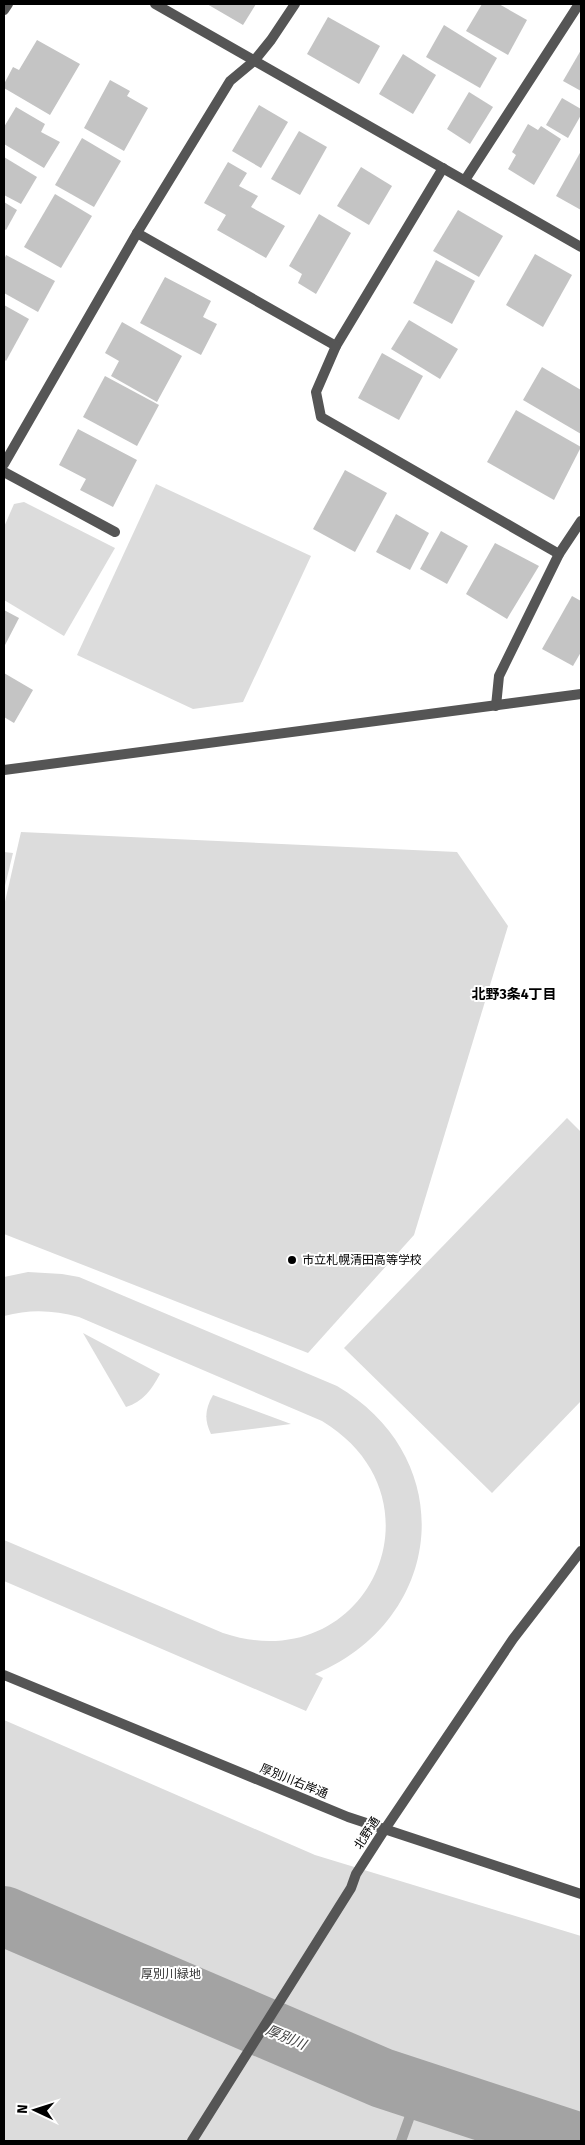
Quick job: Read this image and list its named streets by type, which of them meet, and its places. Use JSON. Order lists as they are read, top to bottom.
{
  "streets": {
    "street": ["厚別川右岸通", "北野通"]
  },
  "crossings": [
    ["厚別川右岸通", "北野通"]
  ],
  "districts": ["北野3条4丁目"],
  "water": ["厚別川"],
  "parks": ["厚別川緑地"],
  "places": ["市立札幌清田高等学校"],
  "north": "left"
}
